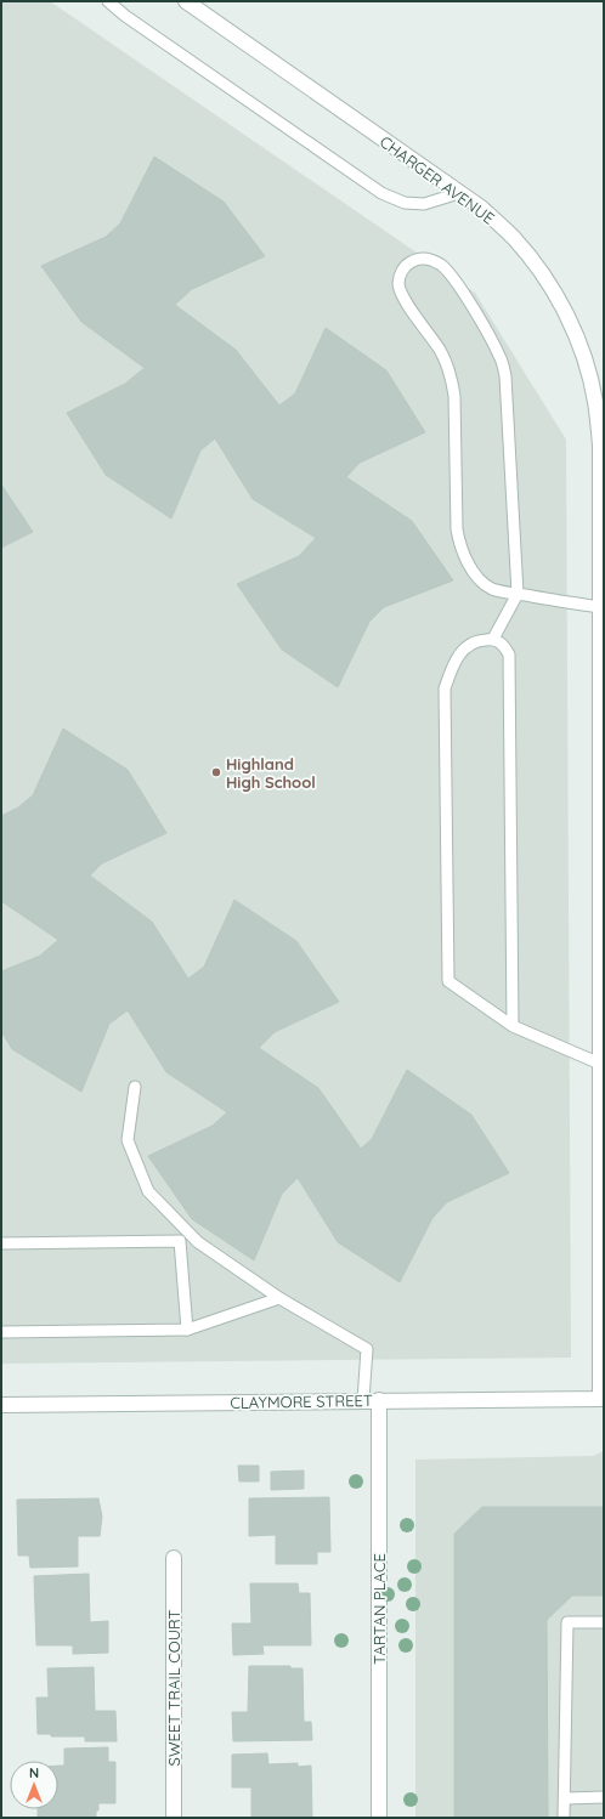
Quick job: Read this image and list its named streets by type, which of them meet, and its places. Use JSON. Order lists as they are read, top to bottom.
{
  "streets": {
    "street": [
      "CHARGER AVENUE",
      "CLAYMORE STREET",
      "TARTAN PLACE",
      "SWEET TRAIL COURT"
    ]
  },
  "crossings": [
    ["CHARGER AVENUE", "CLAYMORE STREET"],
    ["CLAYMORE STREET", "TARTAN PLACE"]
  ],
  "places": ["Highland High School"],
  "north": "top"
}
